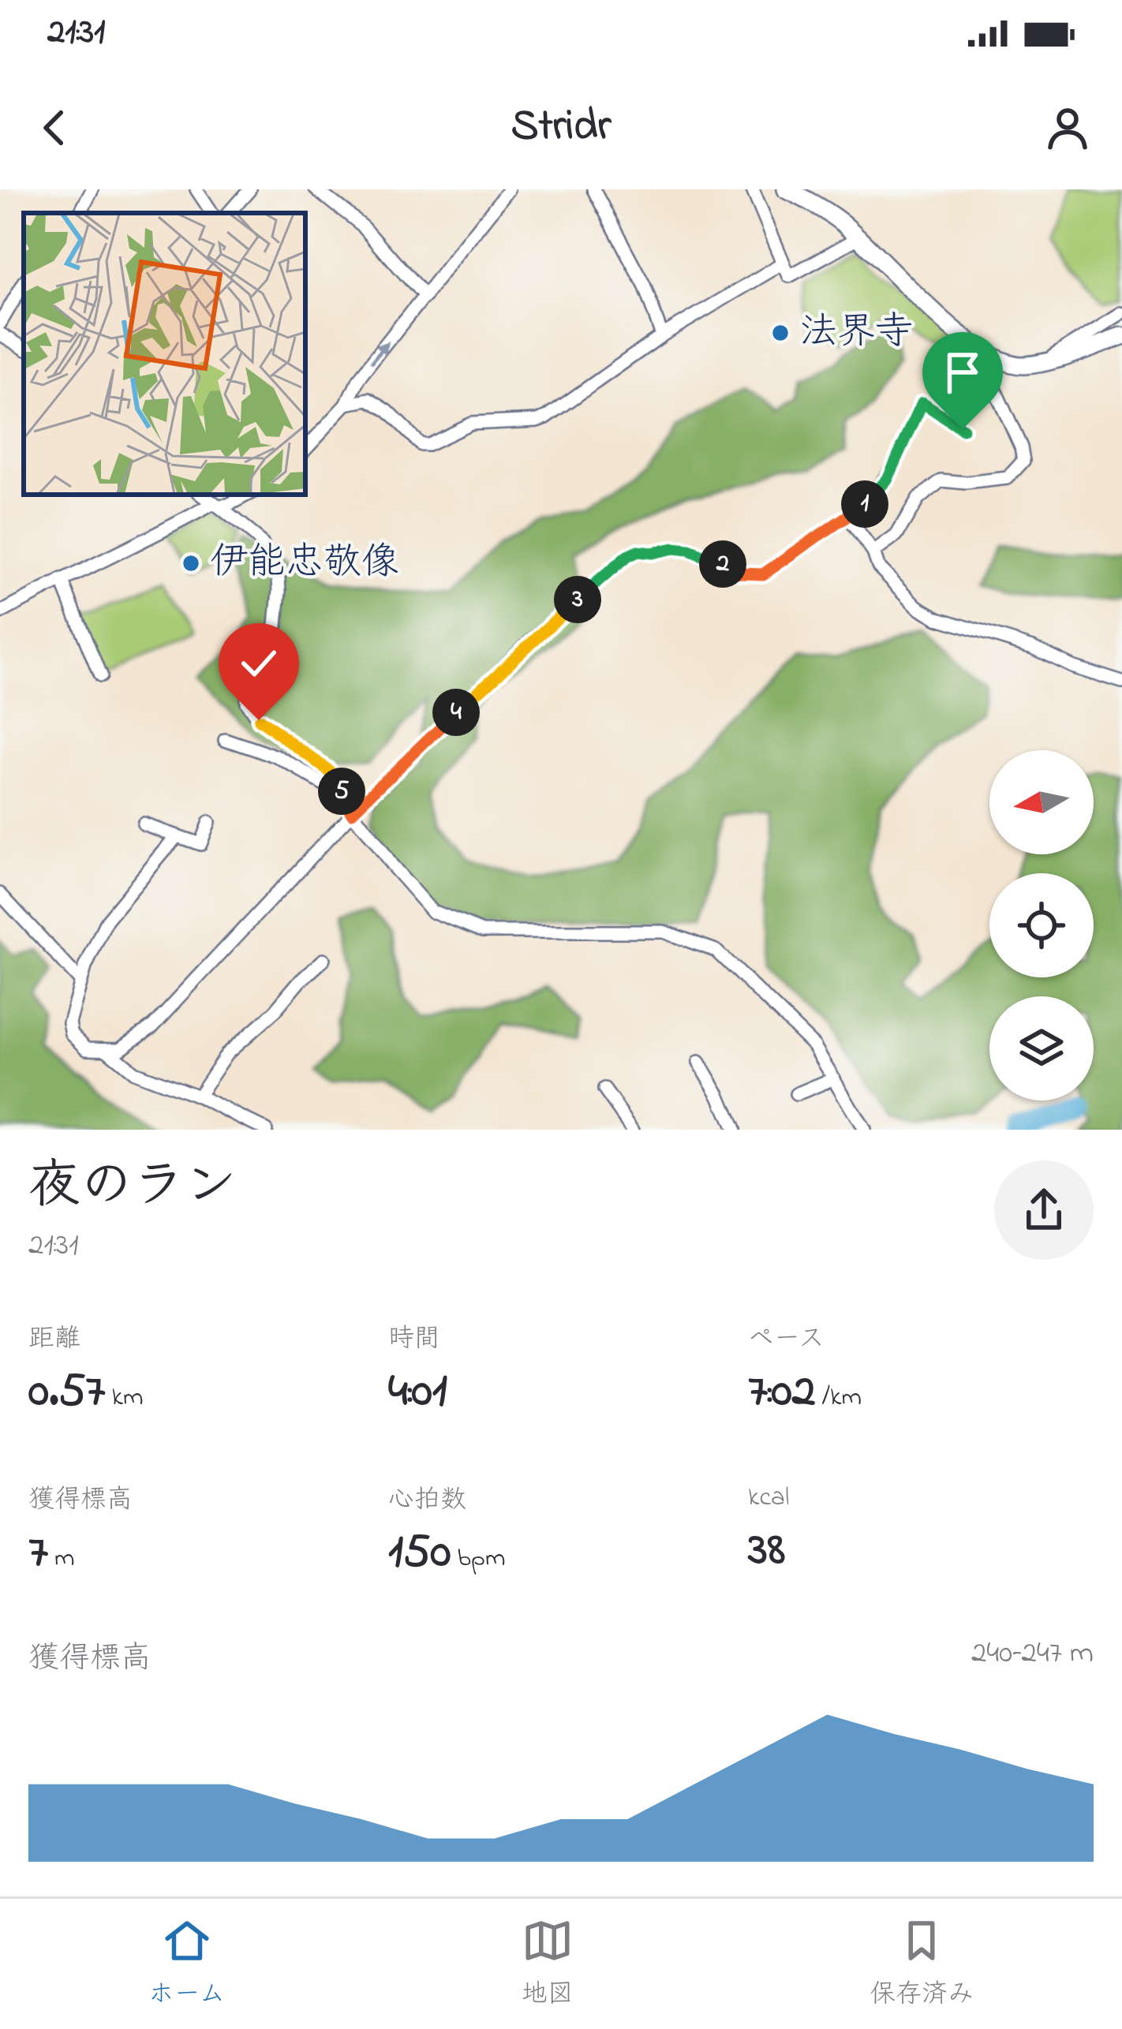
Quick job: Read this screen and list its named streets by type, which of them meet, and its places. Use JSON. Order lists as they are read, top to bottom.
{
  "places": ["法界寺", "伊能忠敬像"],
  "north": "left",
  "page": {
    "status": "21:31",
    "header": "Stridr",
    "pins": [
      "1",
      "2",
      "3",
      "4",
      "5"
    ],
    "heading": ["夜のラン", "21:31"],
    "stats": [
      ["距離", "0.57 km"],
      ["時間", "4:01"],
      ["ペース", "7:02 /km"],
      ["獲得標高", "7 m"],
      ["心拍数", "150 bpm"],
      ["kcal", "38"]
    ],
    "chart": ["獲得標高", "240–247 m"],
    "tabs": ["ホーム", "地図", "保存済み"]
  }
}
